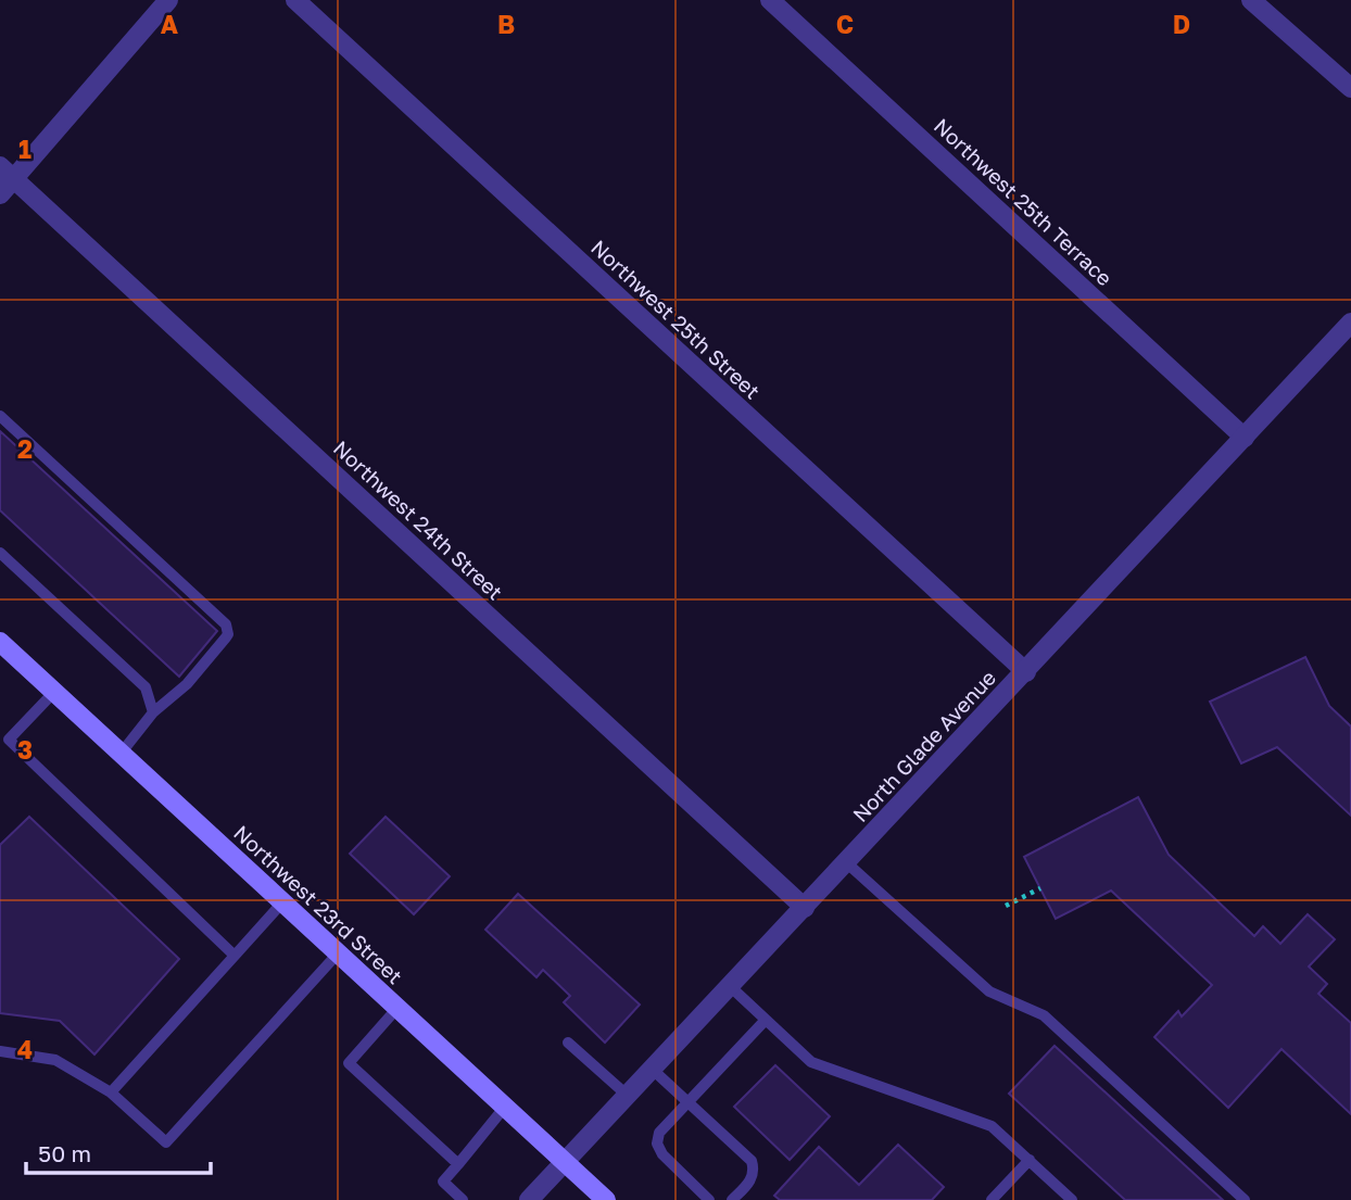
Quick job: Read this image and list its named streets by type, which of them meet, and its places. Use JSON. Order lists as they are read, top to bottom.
{
  "streets": {
    "main road": ["Northwest 23rd Street"],
    "street": [
      "Northwest 25th Terrace",
      "Northwest 25th Street",
      "Northwest 24th Street",
      "North Glade Avenue"
    ]
  },
  "crossings": [
    ["Northwest 25th Terrace", "North Glade Avenue"],
    ["Northwest 25th Street", "North Glade Avenue"],
    ["Northwest 24th Street", "North Glade Avenue"],
    ["North Glade Avenue", "Northwest 23rd Street"]
  ],
  "scale_bar": "50 m",
  "grid": {
    "columns": [
      "A",
      "B",
      "C",
      "D"
    ],
    "rows": [
      "1",
      "2",
      "3",
      "4"
    ]
  }
}
